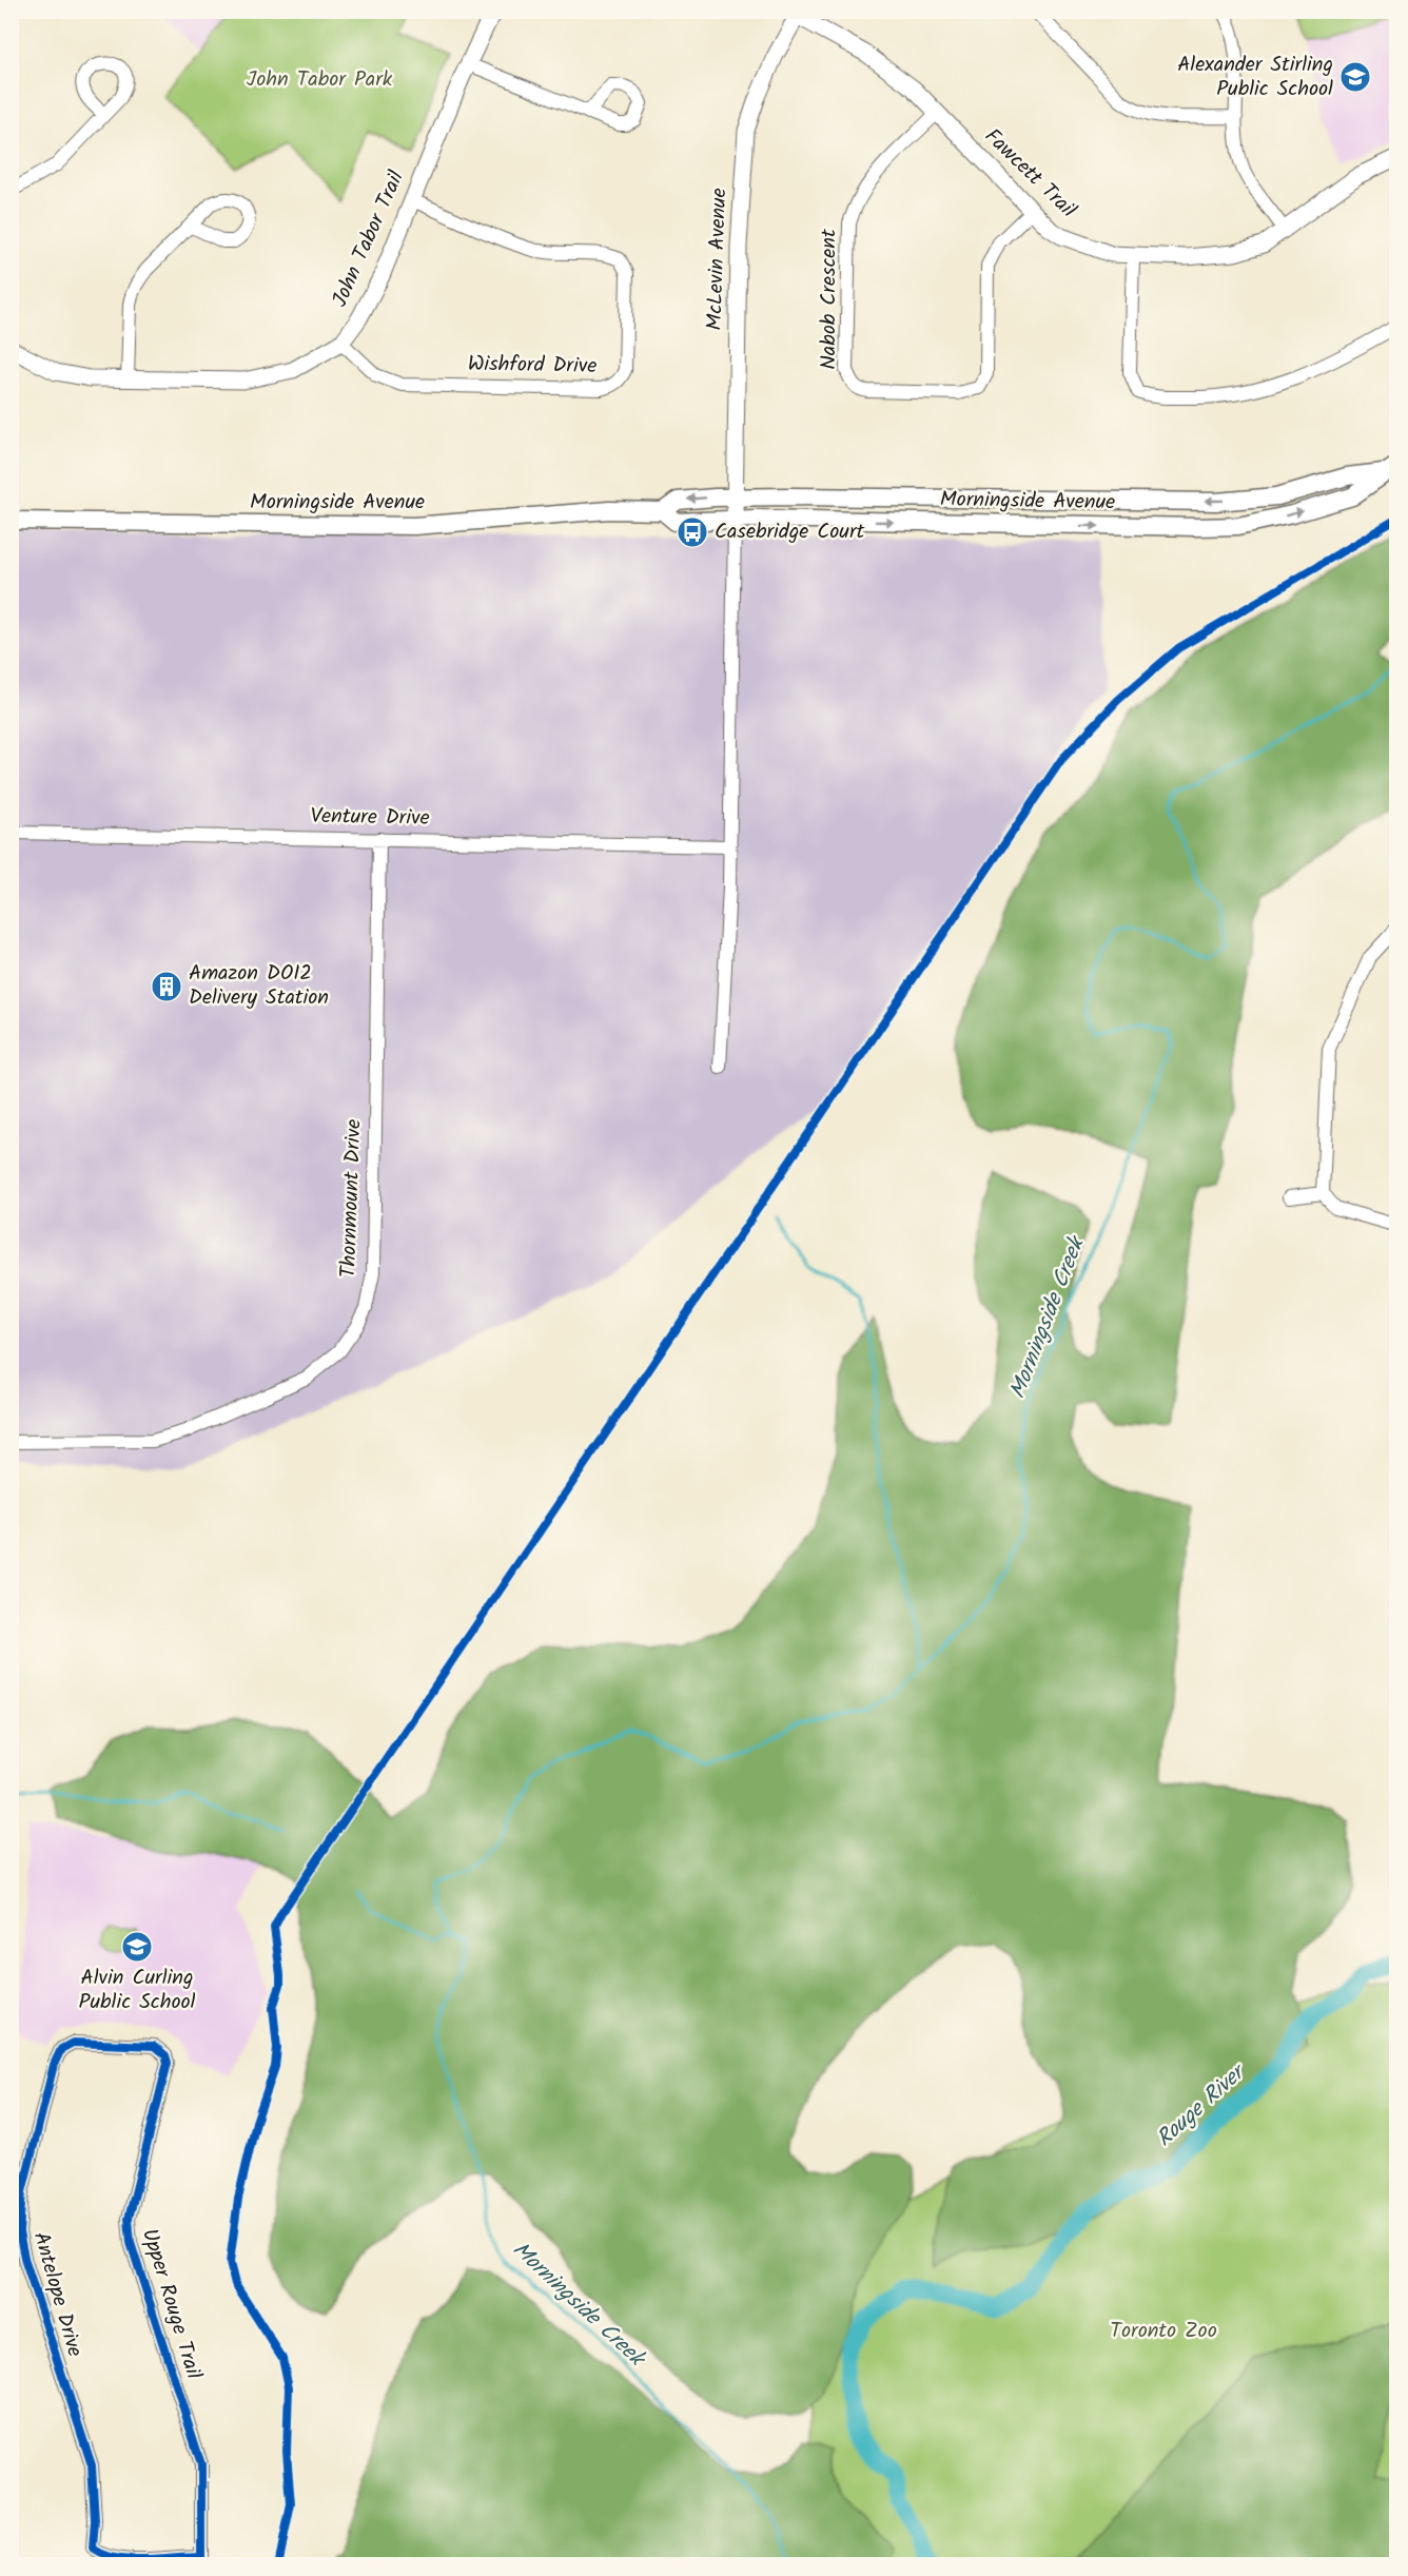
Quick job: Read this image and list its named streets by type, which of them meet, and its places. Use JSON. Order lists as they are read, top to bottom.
{
  "streets": {
    "main road": ["Morningside Avenue"],
    "street": [
      "Fawcett Trail",
      "John Tabor Trail",
      "McLevin Avenue",
      "Nabob Crescent",
      "Wishford Drive",
      "Venture Drive",
      "Thornmount Drive",
      "Antelope Drive",
      "Upper Rouge Trail"
    ]
  },
  "crossings": [
    ["Fawcett Trail", "McLevin Avenue"],
    ["Fawcett Trail", "Nabob Crescent"],
    ["John Tabor Trail", "Wishford Drive"],
    ["McLevin Avenue", "Morningside Avenue"],
    ["Venture Drive", "Thornmount Drive"],
    ["Antelope Drive", "Upper Rouge Trail"]
  ],
  "water": ["Morningside Creek", "Rouge River"],
  "parks": ["John Tabor Park", "Toronto Zoo"],
  "places": {
    "school or university": ["Alexander Stirling Public School", "Alvin Curling Public School"],
    "bus stop": ["Casebridge Court"],
    "building": ["Amazon DOI2 Delivery Station"]
  }
}
